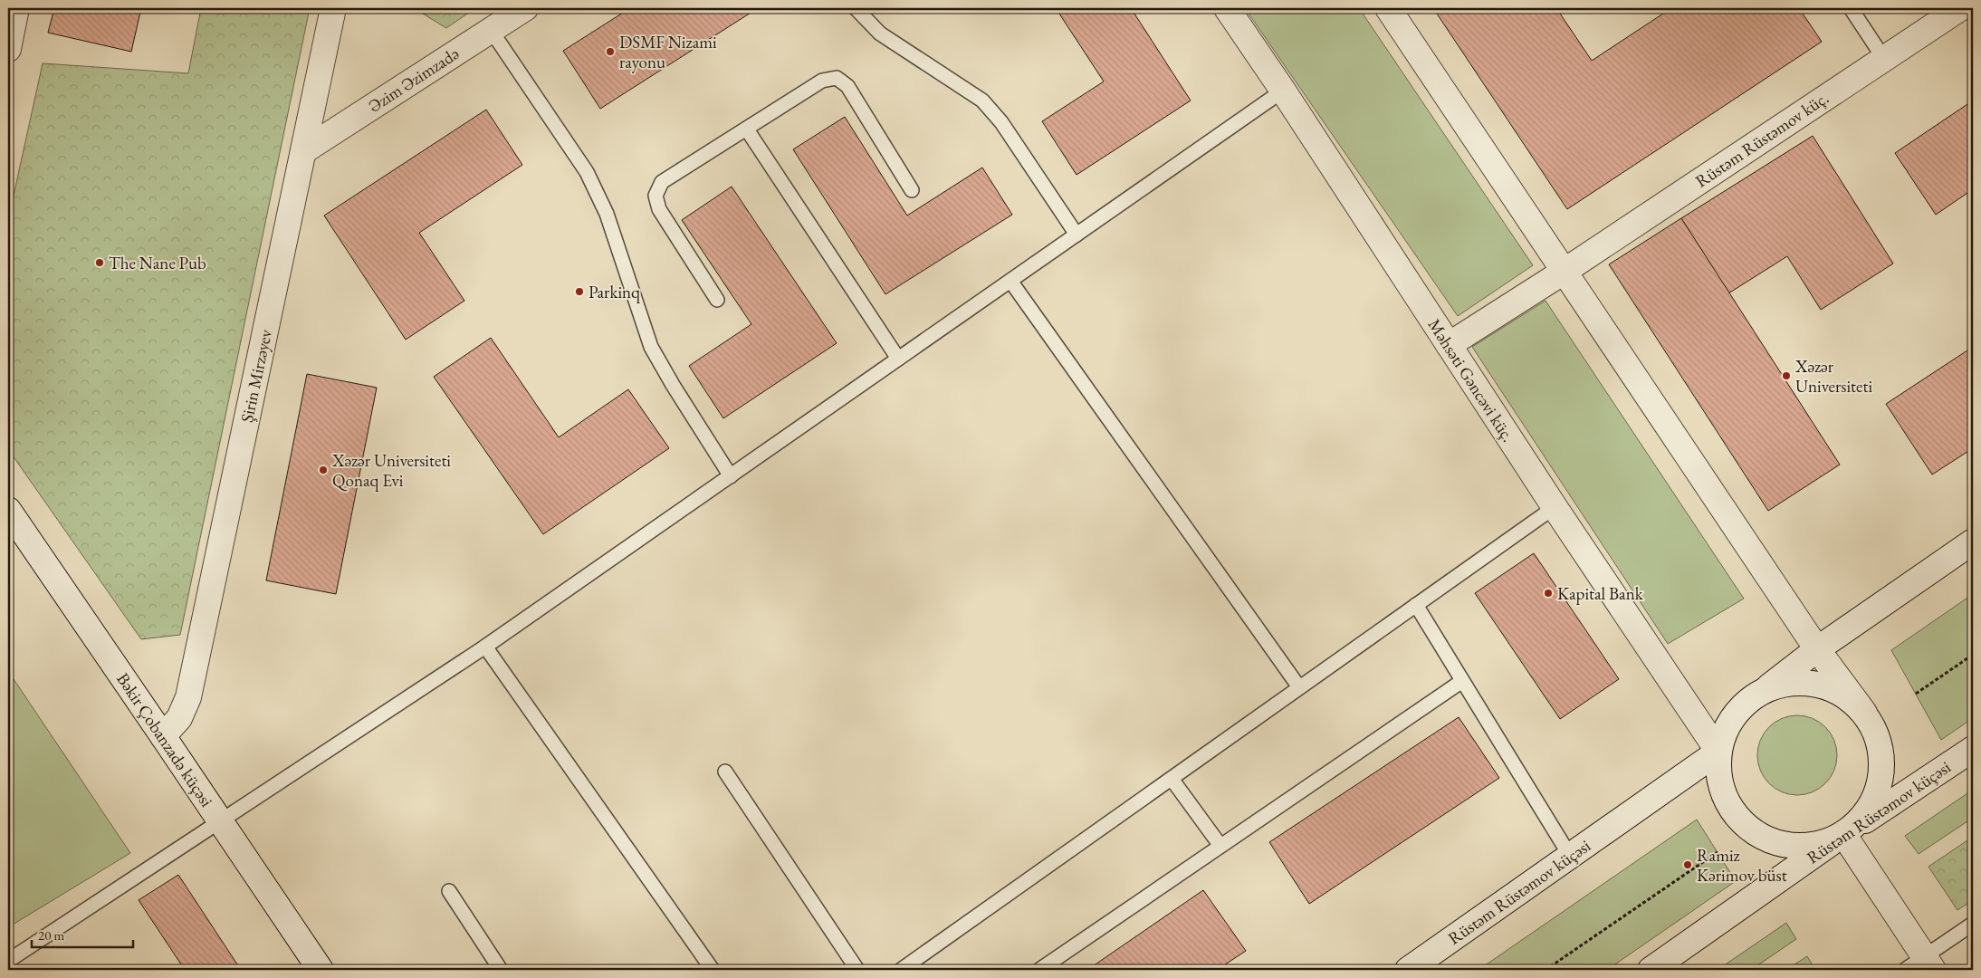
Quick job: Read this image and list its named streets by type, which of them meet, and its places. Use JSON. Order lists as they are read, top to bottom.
{
  "streets": {
    "street": [
      "Əzim Əzimzadə",
      "Rüstəm Rüstəmov küç.",
      "Şirin Mirzəyev",
      "Məhsəti Gəncəvi küç.",
      "Bəkir Çobanzadə küçəsi",
      "Rüstəm Rüstəmov küçəsi"
    ]
  },
  "crossings": [
    ["Əzim Əzimzadə", "Şirin Mirzəyev"],
    ["Rüstəm Rüstəmov küç.", "Məhsəti Gəncəvi küç."],
    ["Şirin Mirzəyev", "Bəkir Çobanzadə küçəsi"],
    ["Məhsəti Gəncəvi küç.", "Rüstəm Rüstəmov küçəsi"]
  ],
  "places": [
    "DSMF Nizami rayonu",
    "The Nane Pub",
    "Parkinq",
    "Xəzər Universiteti",
    "Xəzər Universiteti Qonaq Evi",
    "Kapital Bank",
    "Ramiz Kərimov büst"
  ],
  "scale_bar": "20 m"
}
